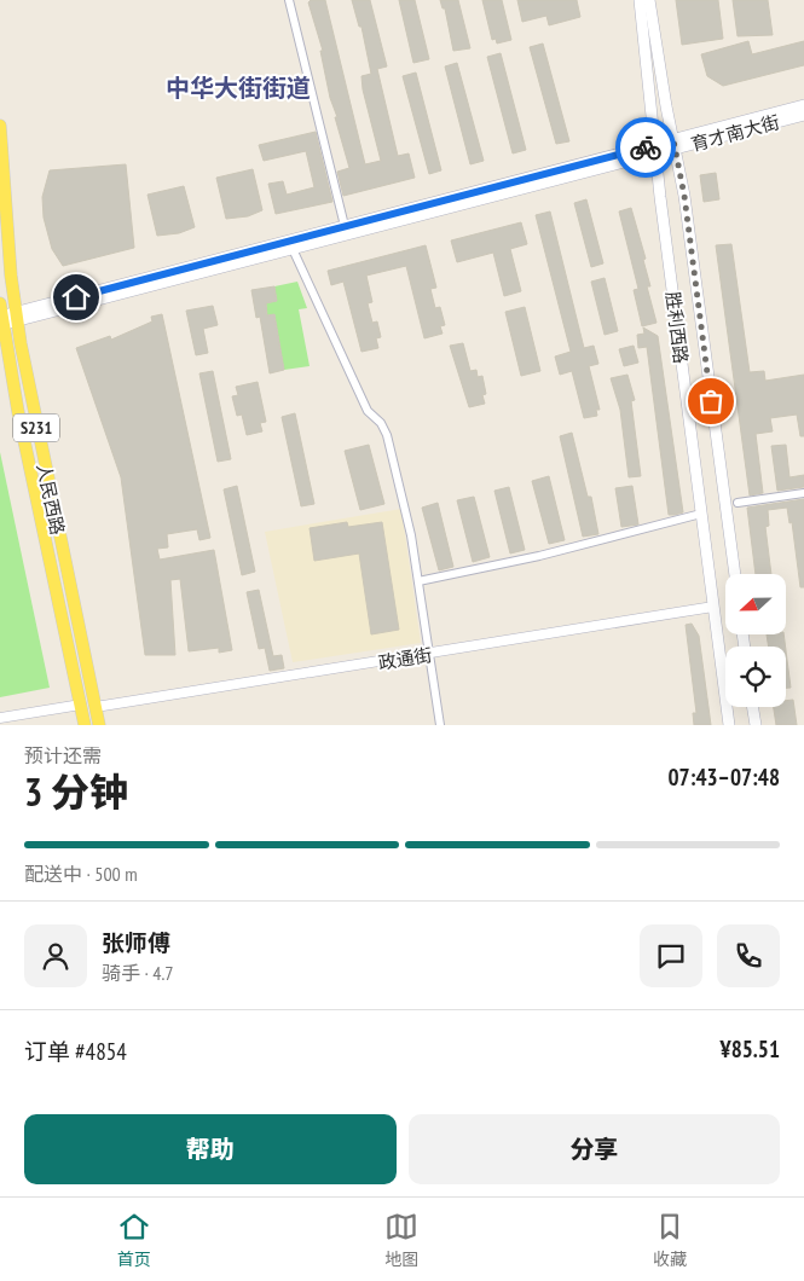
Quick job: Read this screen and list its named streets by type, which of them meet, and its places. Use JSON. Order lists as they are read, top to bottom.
{
  "streets": {
    "main road": [
      "育才南大街",
      "胜利西路",
      "S231",
      "人民西路"
    ],
    "street": ["政通街"]
  },
  "crossings": [
    ["育才南大街", "胜利西路"],
    ["育才南大街", "人民西路"],
    ["胜利西路", "政通街"],
    ["人民西路", "政通街"]
  ],
  "districts": ["中华大街街道"],
  "north": "left",
  "page": {
    "heading": ["3 分钟", "预计还需", "07:43–07:48"],
    "panel": [
      "张师傅",
      "骑手 · 4.7",
      "订单 #4854",
      "¥85.51"
    ],
    "bar": "配送中 · 500 m",
    "buttons": ["帮助", "分享"],
    "tabs": ["首页", "地图", "收藏"]
  }
}
